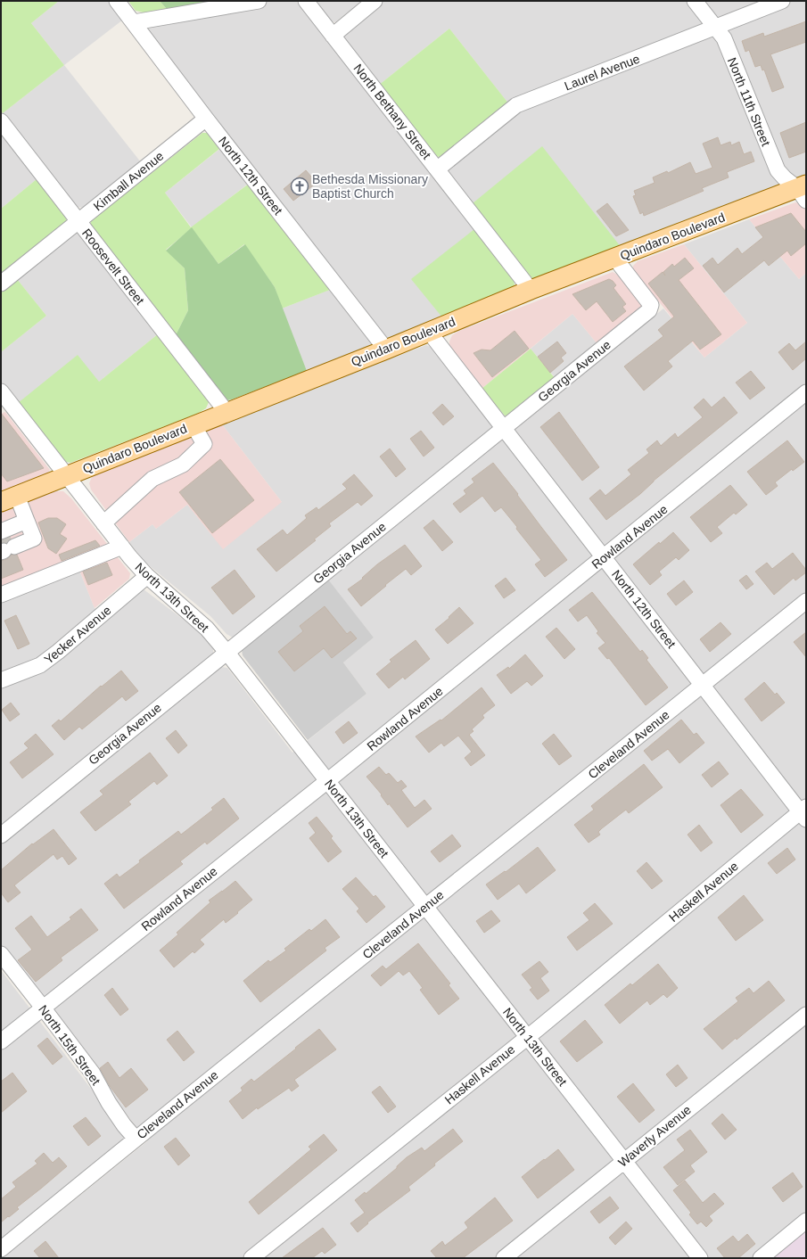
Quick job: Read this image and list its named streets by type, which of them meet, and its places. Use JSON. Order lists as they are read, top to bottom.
{
  "streets": {
    "main road": ["Quindaro Boulevard"],
    "street": [
      "Laurel Avenue",
      "North 11th Street",
      "North Bethany Street",
      "North 12th Street",
      "Kimball Avenue",
      "Roosevelt Street",
      "Georgia Avenue",
      "Rowland Avenue",
      "North 13th Street",
      "Yecker Avenue",
      "Cleveland Avenue",
      "Haskell Avenue",
      "North 15th Street",
      "Waverly Avenue"
    ]
  },
  "crossings": [
    ["Laurel Avenue", "North 11th Street"],
    ["Laurel Avenue", "North Bethany Street"],
    ["North 11th Street", "Quindaro Boulevard"],
    ["North Bethany Street", "Quindaro Boulevard"],
    ["North 12th Street", "Kimball Avenue"],
    ["North 12th Street", "Quindaro Boulevard"],
    ["North 12th Street", "Georgia Avenue"],
    ["North 12th Street", "Rowland Avenue"],
    ["North 12th Street", "Cleveland Avenue"],
    ["North 12th Street", "Haskell Avenue"],
    ["Kimball Avenue", "Roosevelt Street"],
    ["Quindaro Boulevard", "Roosevelt Street"],
    ["Quindaro Boulevard", "Georgia Avenue"],
    ["Quindaro Boulevard", "North 13th Street"],
    ["Georgia Avenue", "North 13th Street"],
    ["Rowland Avenue", "North 13th Street"],
    ["Rowland Avenue", "North 15th Street"],
    ["North 13th Street", "Yecker Avenue"],
    ["North 13th Street", "Cleveland Avenue"],
    ["North 13th Street", "Haskell Avenue"],
    ["North 13th Street", "Waverly Avenue"],
    ["Cleveland Avenue", "North 15th Street"]
  ],
  "places": {
    "church": ["Bethesda Missionary Baptist Church"]
  }
}
